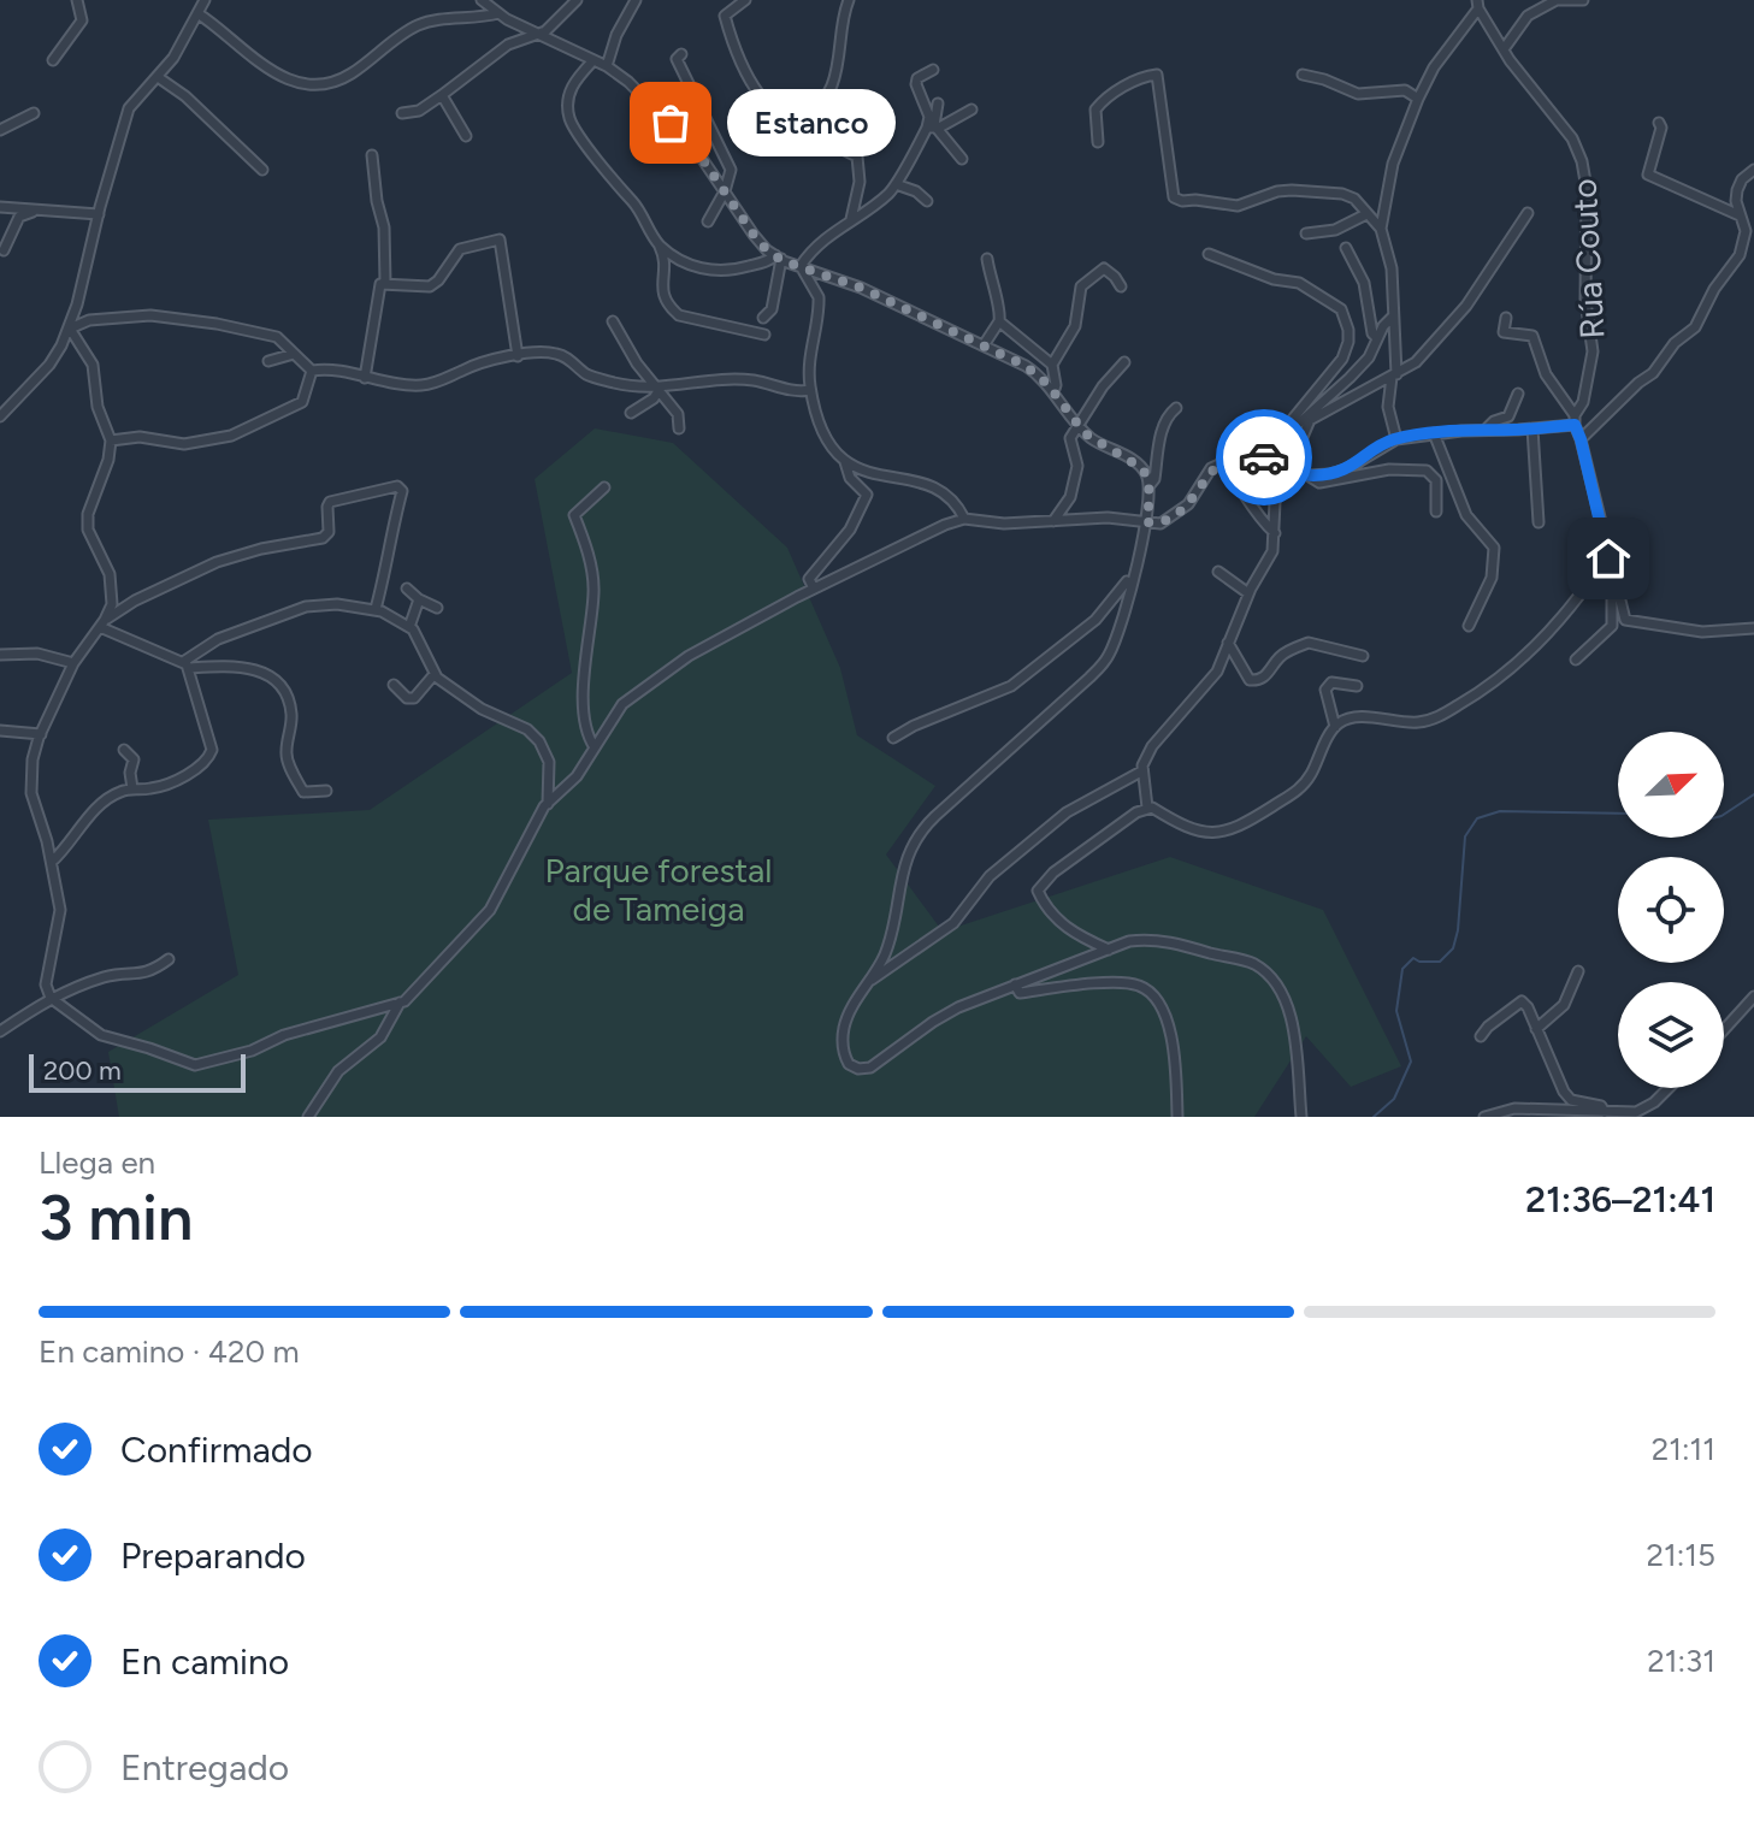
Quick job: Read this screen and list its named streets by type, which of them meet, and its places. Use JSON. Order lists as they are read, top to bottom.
{
  "streets": {
    "street": ["Rúa Couto"]
  },
  "parks": ["Parque forestal de Tameiga"],
  "places": ["Estanco"],
  "scale_bar": "200 m",
  "north": "top right",
  "page": {
    "bubble": "Estanco",
    "scale": "200 m",
    "heading": ["3 min", "Llega en", "21:36–21:41"],
    "bar": "En camino · 420 m",
    "list": [
      ["Confirmado", "21:11"],
      ["Preparando", "21:15"],
      ["En camino", "21:31"],
      "Entregado"
    ]
  }
}
